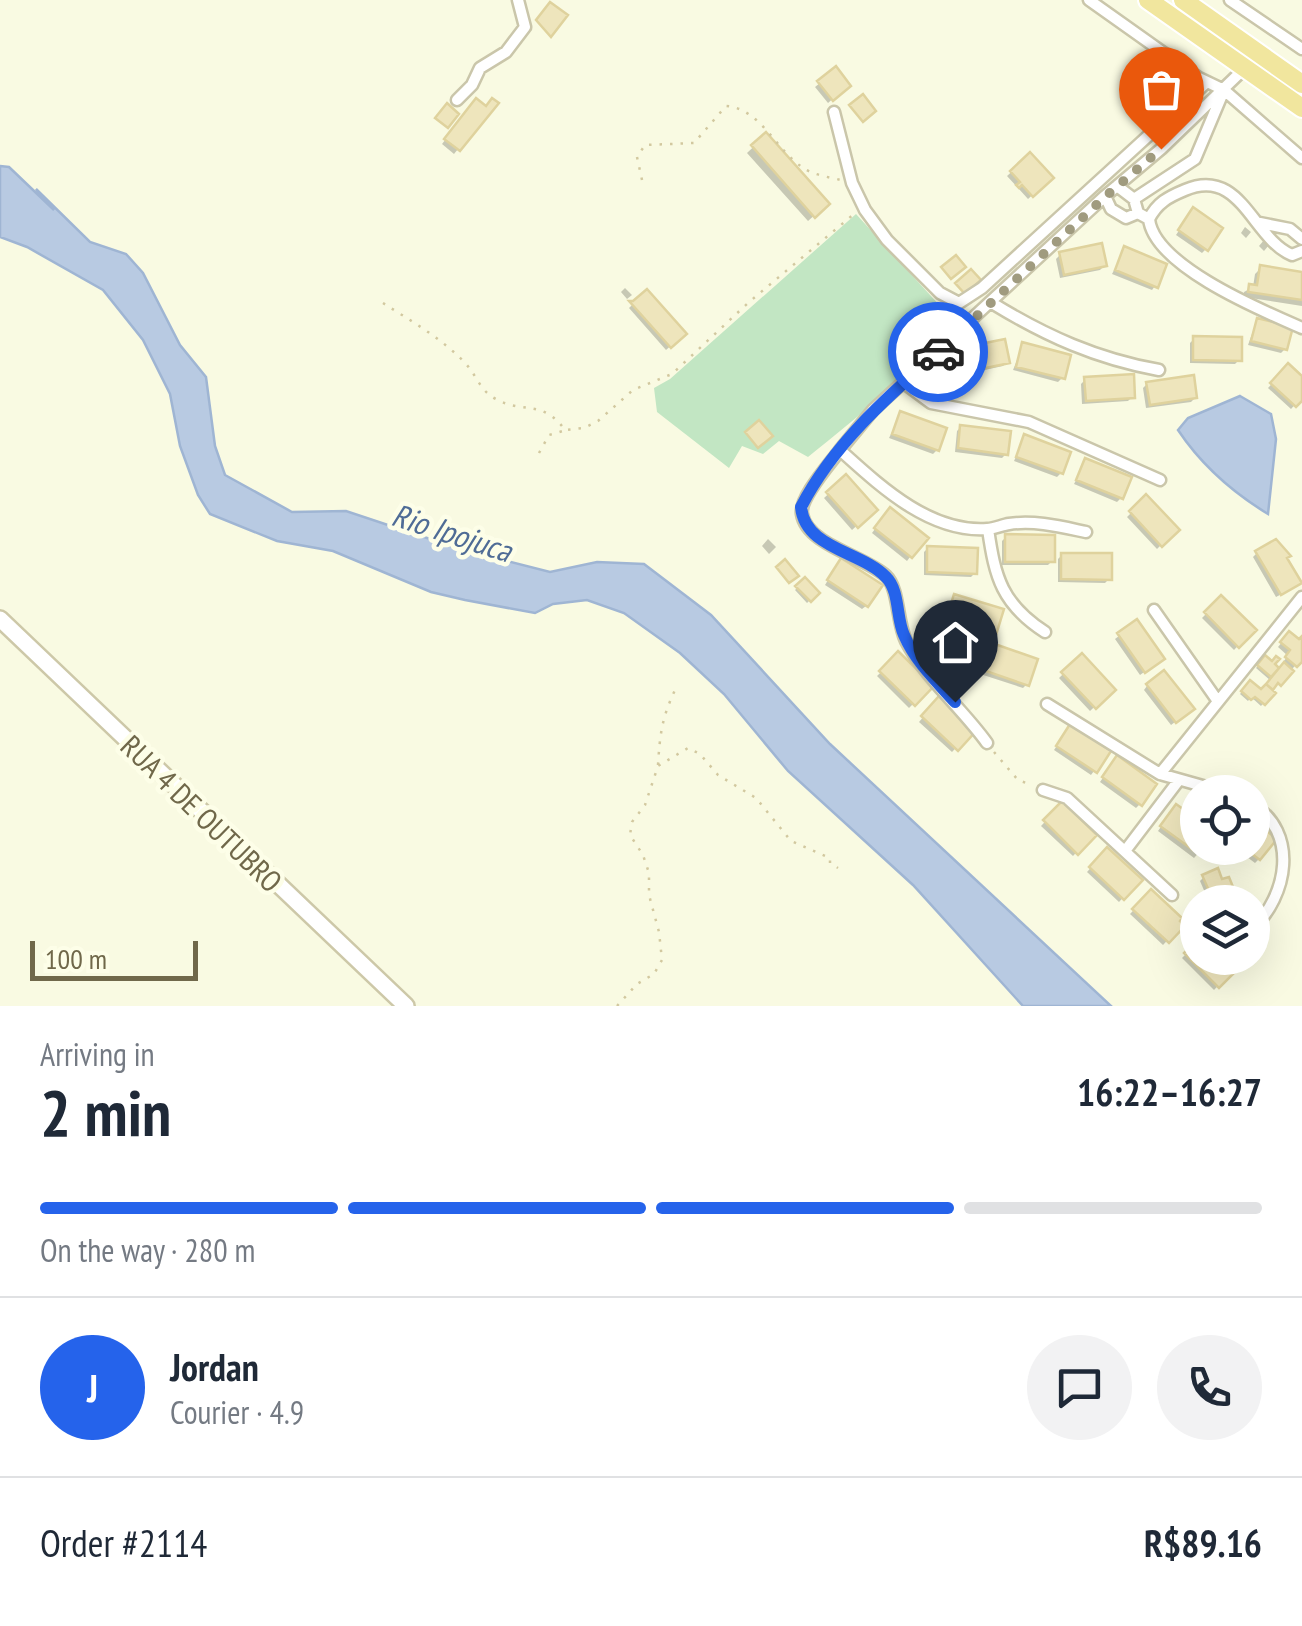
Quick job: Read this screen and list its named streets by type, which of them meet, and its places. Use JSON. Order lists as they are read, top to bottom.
{
  "streets": {
    "main road": ["RUA 4 DE OUTUBRO"]
  },
  "water": ["Rio Ipojuca"],
  "scale_bar": "100 m",
  "page": {
    "scale": "100 m",
    "heading": ["2 min", "Arriving in", "16:22–16:27"],
    "panel": [
      "Jordan",
      "Courier · 4.9",
      "Order #2114",
      "R$89.16"
    ],
    "bar": "On the way · 280 m",
    "round": "J"
  }
}
